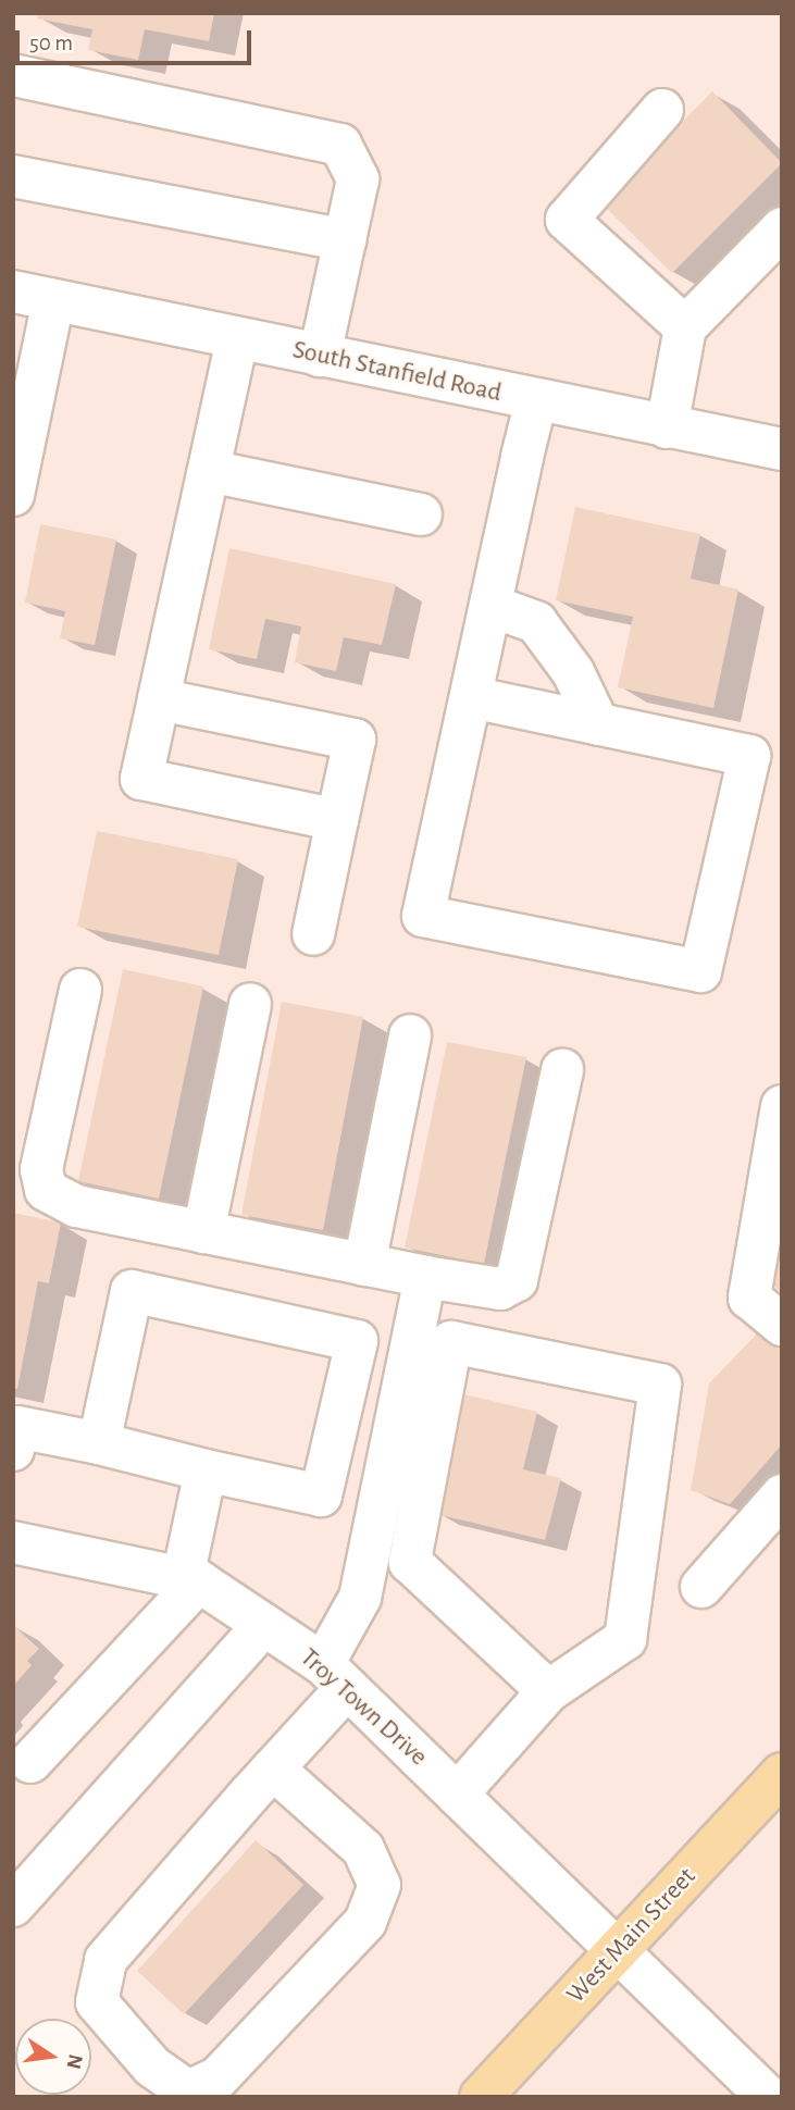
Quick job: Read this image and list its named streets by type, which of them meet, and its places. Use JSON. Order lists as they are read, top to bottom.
{
  "streets": {
    "main road": ["West Main Street"],
    "street": ["South Stanfield Road", "Troy Town Drive"]
  },
  "crossings": [
    ["Troy Town Drive", "West Main Street"]
  ],
  "scale_bar": "50 m",
  "north": "right"
}
